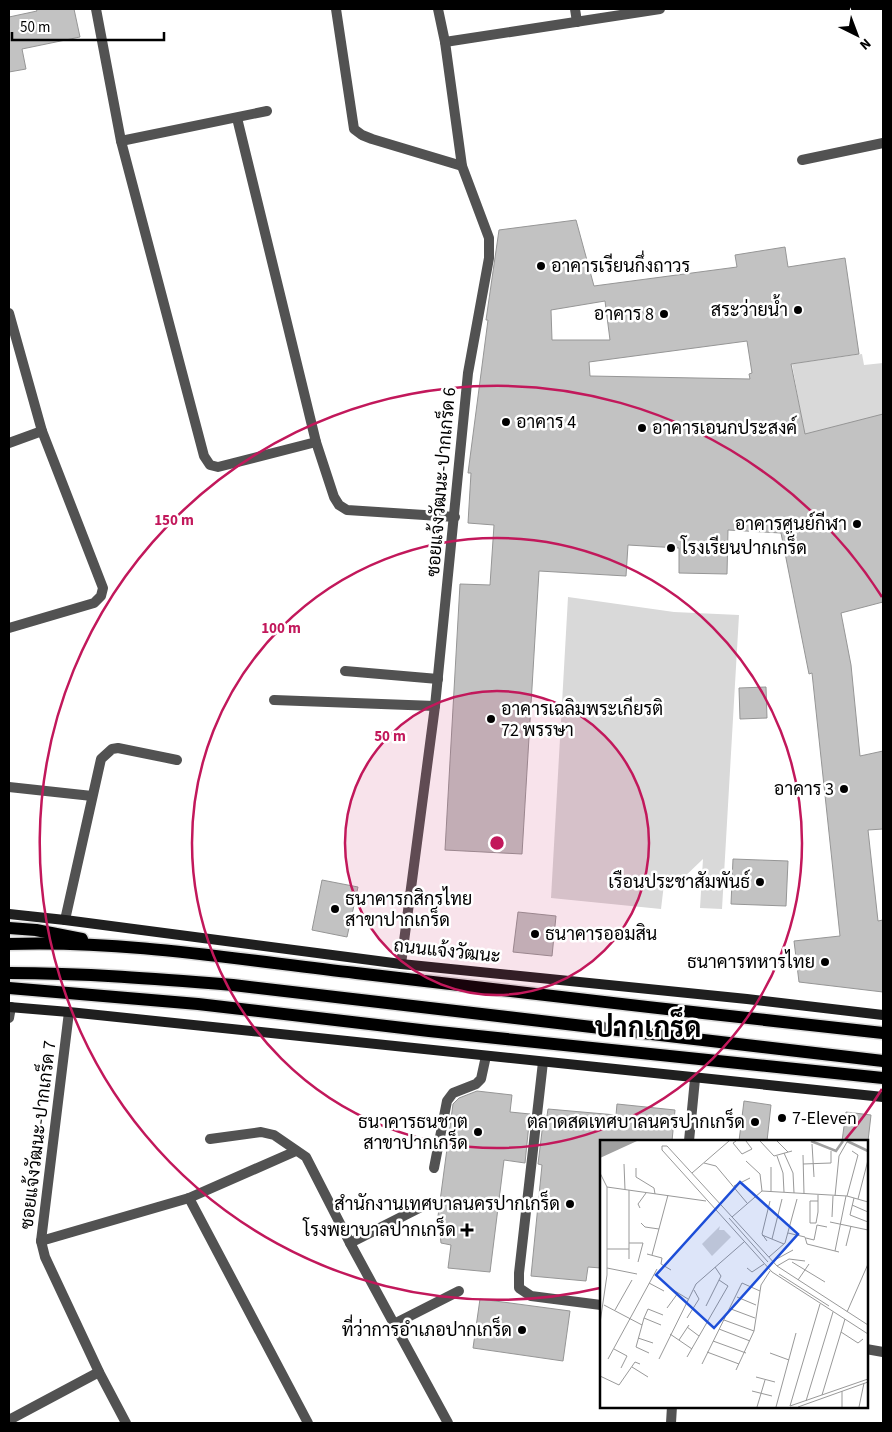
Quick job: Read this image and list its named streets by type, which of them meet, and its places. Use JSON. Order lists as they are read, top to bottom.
{
  "streets": {
    "main road": ["ถนนแจ้งวัฒนะ"],
    "street": ["ซอยแจ้งวัฒนะ-ปากเกร็ด 6", "ซอยแจ้งวัฒนะ-ปากเกร็ด 7"]
  },
  "crossings": [
    ["ซอยแจ้งวัฒนะ-ปากเกร็ด 6", "ถนนแจ้งวัฒนะ"]
  ],
  "districts": ["ปากเกร็ด"],
  "places": {
    "other": [
      "อาคารเรียนกึ่งถาวร",
      "สระว่ายน้ำ",
      "อาคาร 8",
      "อาคาร 4",
      "อาคารเอนกประสงค์",
      "อาคารศูนย์กีฬา",
      "โรงเรียนปากเกร็ด",
      "อาคารเฉลิมพระเกียรติ 72 พรรษา",
      "อาคาร 3",
      "เรือนประชาสัมพันธ์",
      "ธนาคารกสิกรไทย สาขาปากเกร็ด",
      "ธนาคารออมสิน",
      "ธนาคารทหารไทย",
      "7-Eleven",
      "ตลาดสดเทศบาลนครปากเกร็ด",
      "ธนาคารธนชาต สาขาปากเกร็ด",
      "สำนักงานเทศบาลนครปากเกร็ด",
      "ที่ว่าการอำเภอปากเกร็ด"
    ],
    "health": ["โรงพยาบาลปากเกร็ด"]
  },
  "scale_bar": "50 m",
  "north": "bottom right",
  "rings": ["150 m", "100 m", "50 m"]
}
